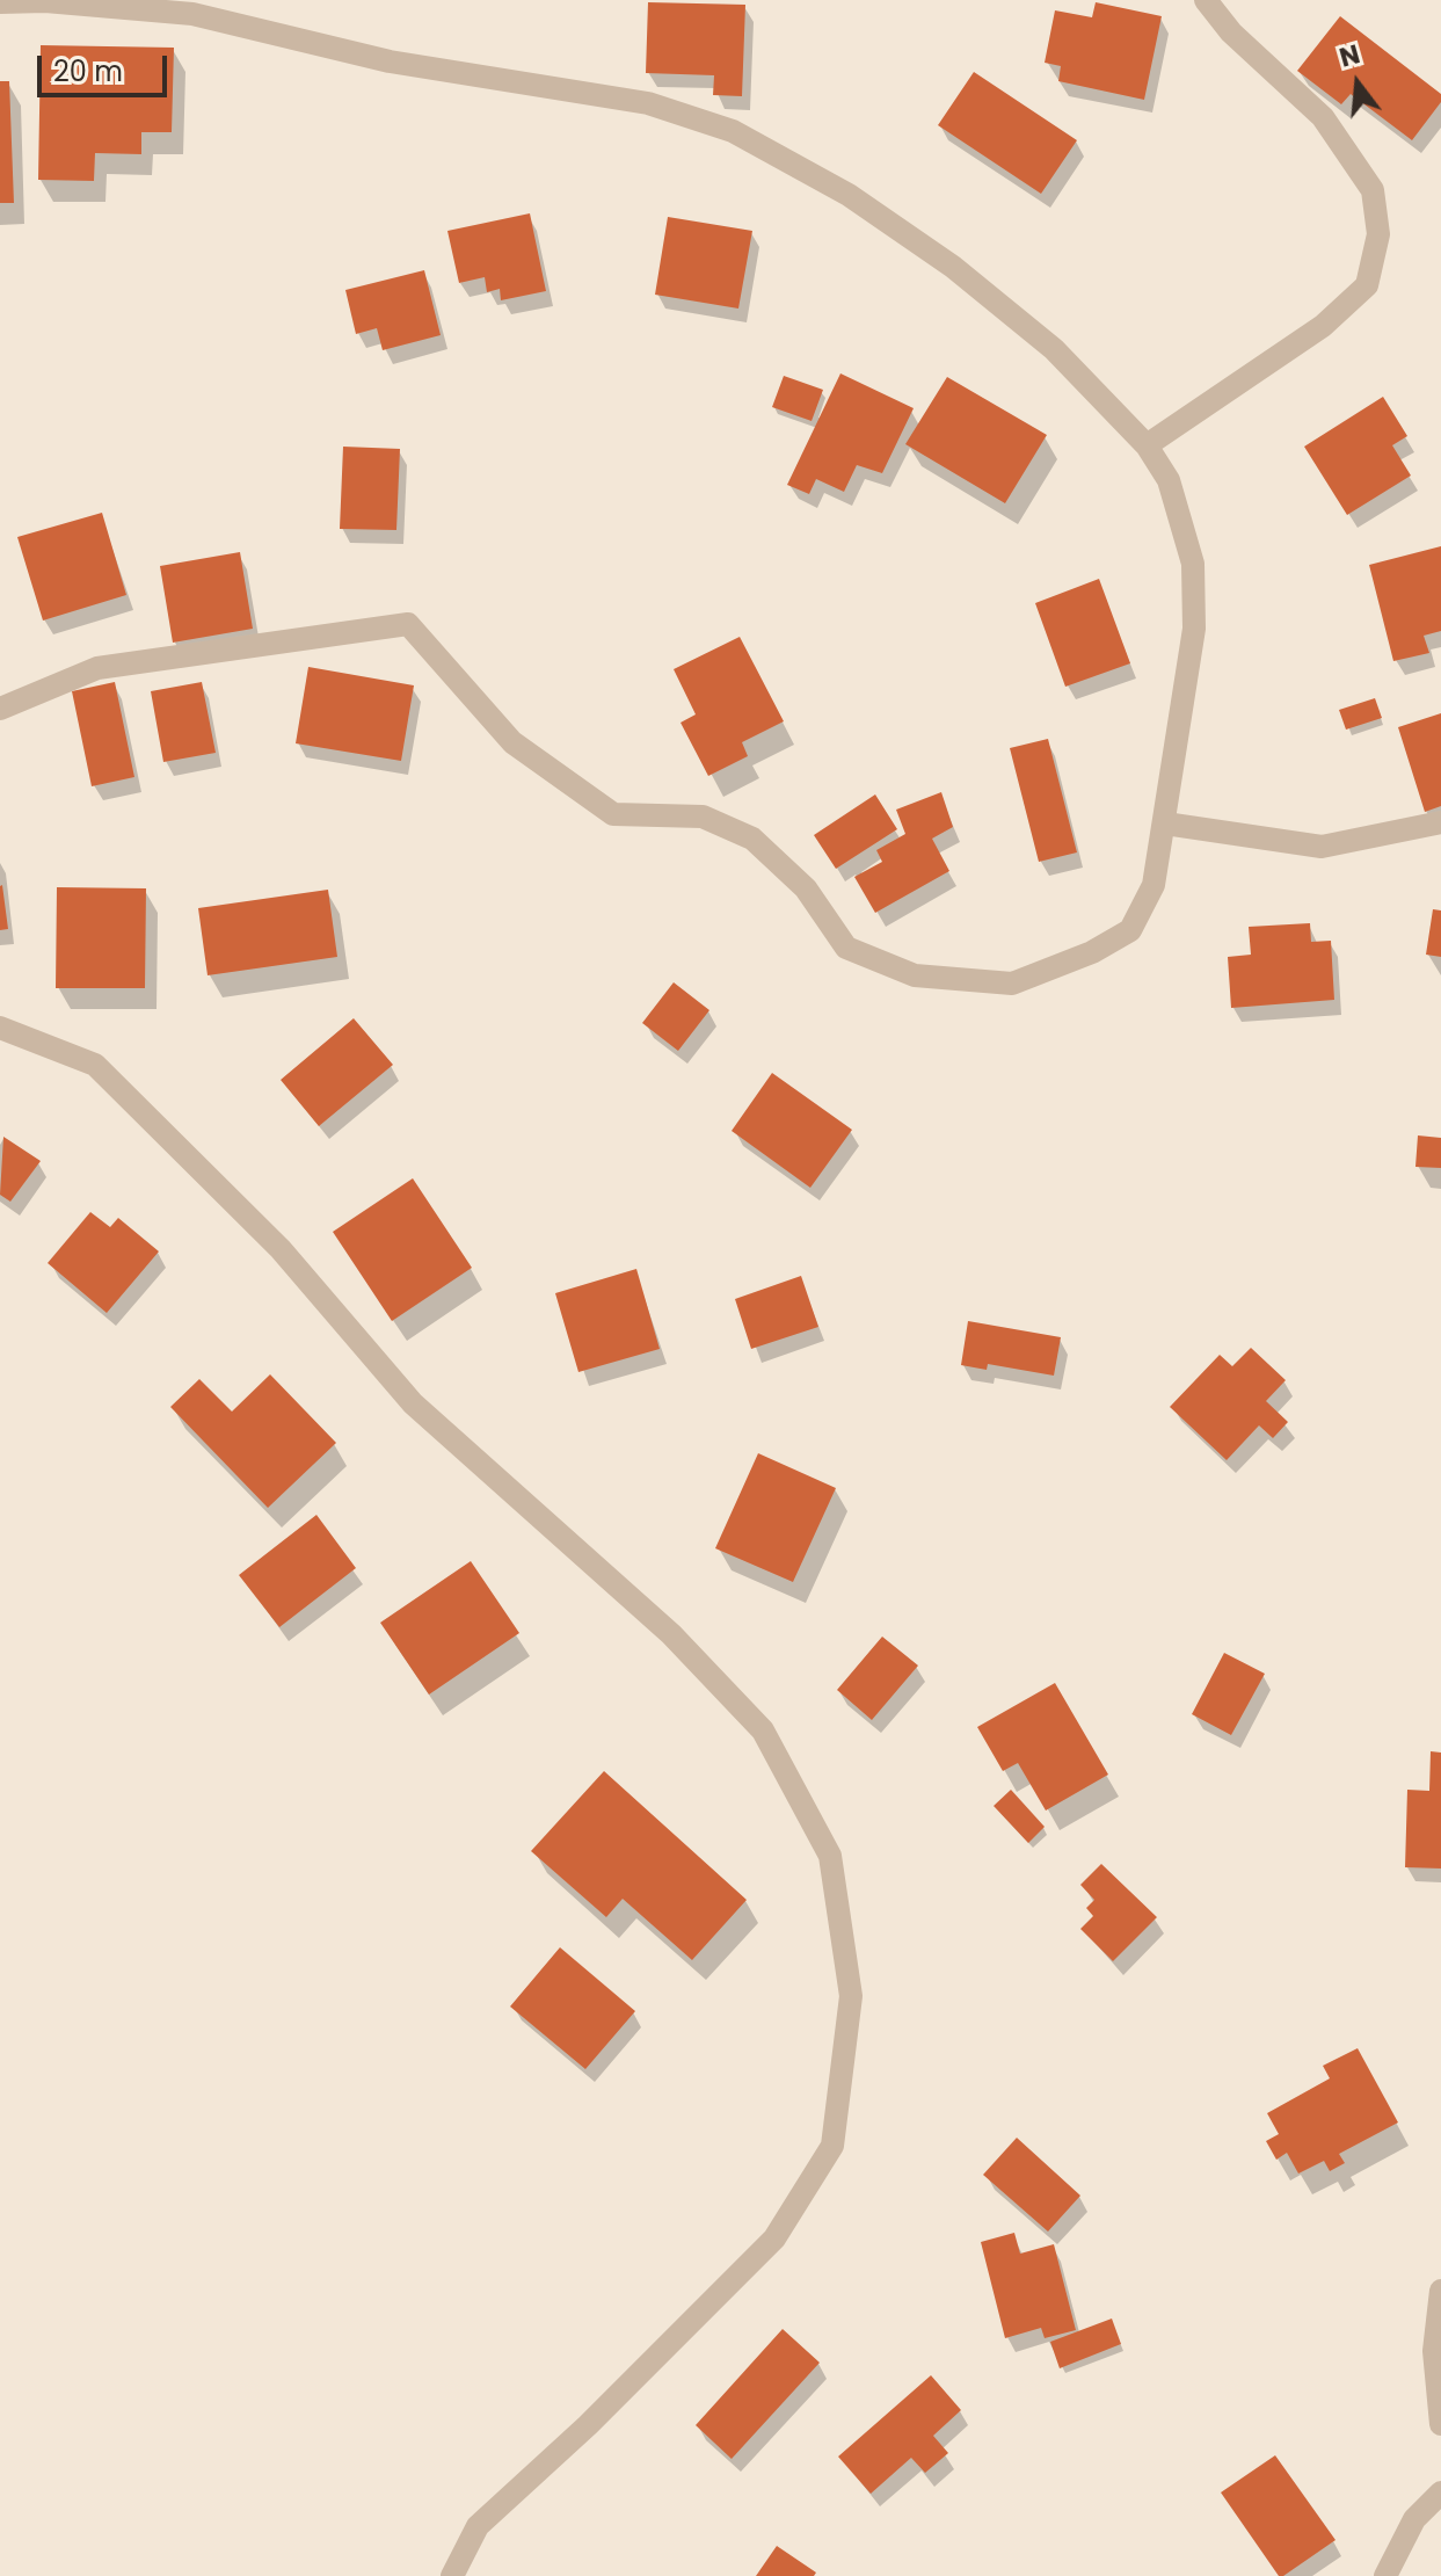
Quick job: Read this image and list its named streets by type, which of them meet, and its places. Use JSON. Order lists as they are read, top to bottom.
{
  "scale_bar": "20 m",
  "north": "top"
}
